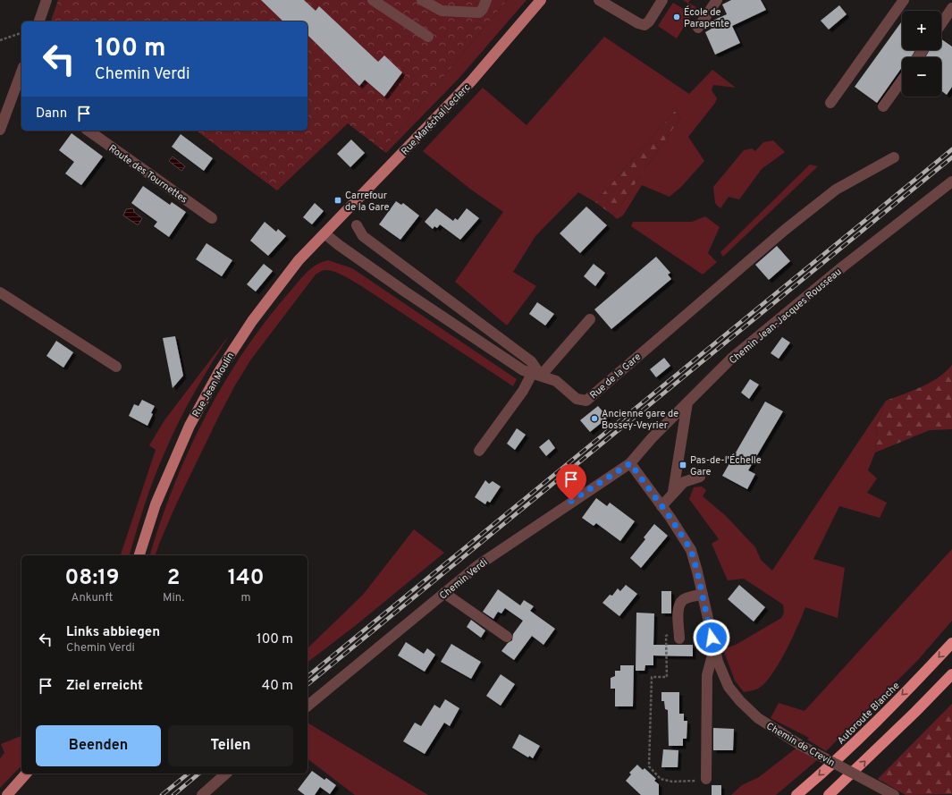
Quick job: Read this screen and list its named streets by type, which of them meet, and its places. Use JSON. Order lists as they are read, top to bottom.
{
  "streets": {
    "highway": ["Autoroute Blanche"],
    "main road": ["Rue Maréchal Leclerc", "Rue Jean Moulin"],
    "street": [
      "Route des Tournettes",
      "Chemin Jean-Jacques Rousseau",
      "Rue de la Gare",
      "Chemin Verdi",
      "Chemin de Crevin"
    ]
  },
  "crossings": [
    ["Rue Maréchal Leclerc", "Rue de la Gare"],
    ["Rue Maréchal Leclerc", "Rue Jean Moulin"],
    ["Chemin Jean-Jacques Rousseau", "Chemin Verdi"],
    ["Chemin Jean-Jacques Rousseau", "Chemin de Crevin"],
    ["Rue de la Gare", "Rue Jean Moulin"],
    ["Chemin Verdi", "Chemin de Crevin"]
  ],
  "places": {
    "other": ["École de Parapente", "Ancienne gare de Bossey-Veyrier"],
    "transit": ["Carrefour de la Gare", "Pas-de-l'Échelle Gare"]
  },
  "page": {
    "map_buttons": ["+", "−"],
    "turn": ["100 m", "Chemin Verdi"],
    "then": "Dann",
    "eta": [
      "08:19",
      "Ankunft",
      "2",
      "Min.",
      "140",
      "m"
    ],
    "list": [
      {
        "name": "Links abbiegen",
        "note": "Chemin Verdi",
        "value": "100 m"
      },
      {
        "name": "Ziel erreicht",
        "value": "40 m"
      }
    ],
    "buttons": ["Beenden", "Teilen"]
  }
}
